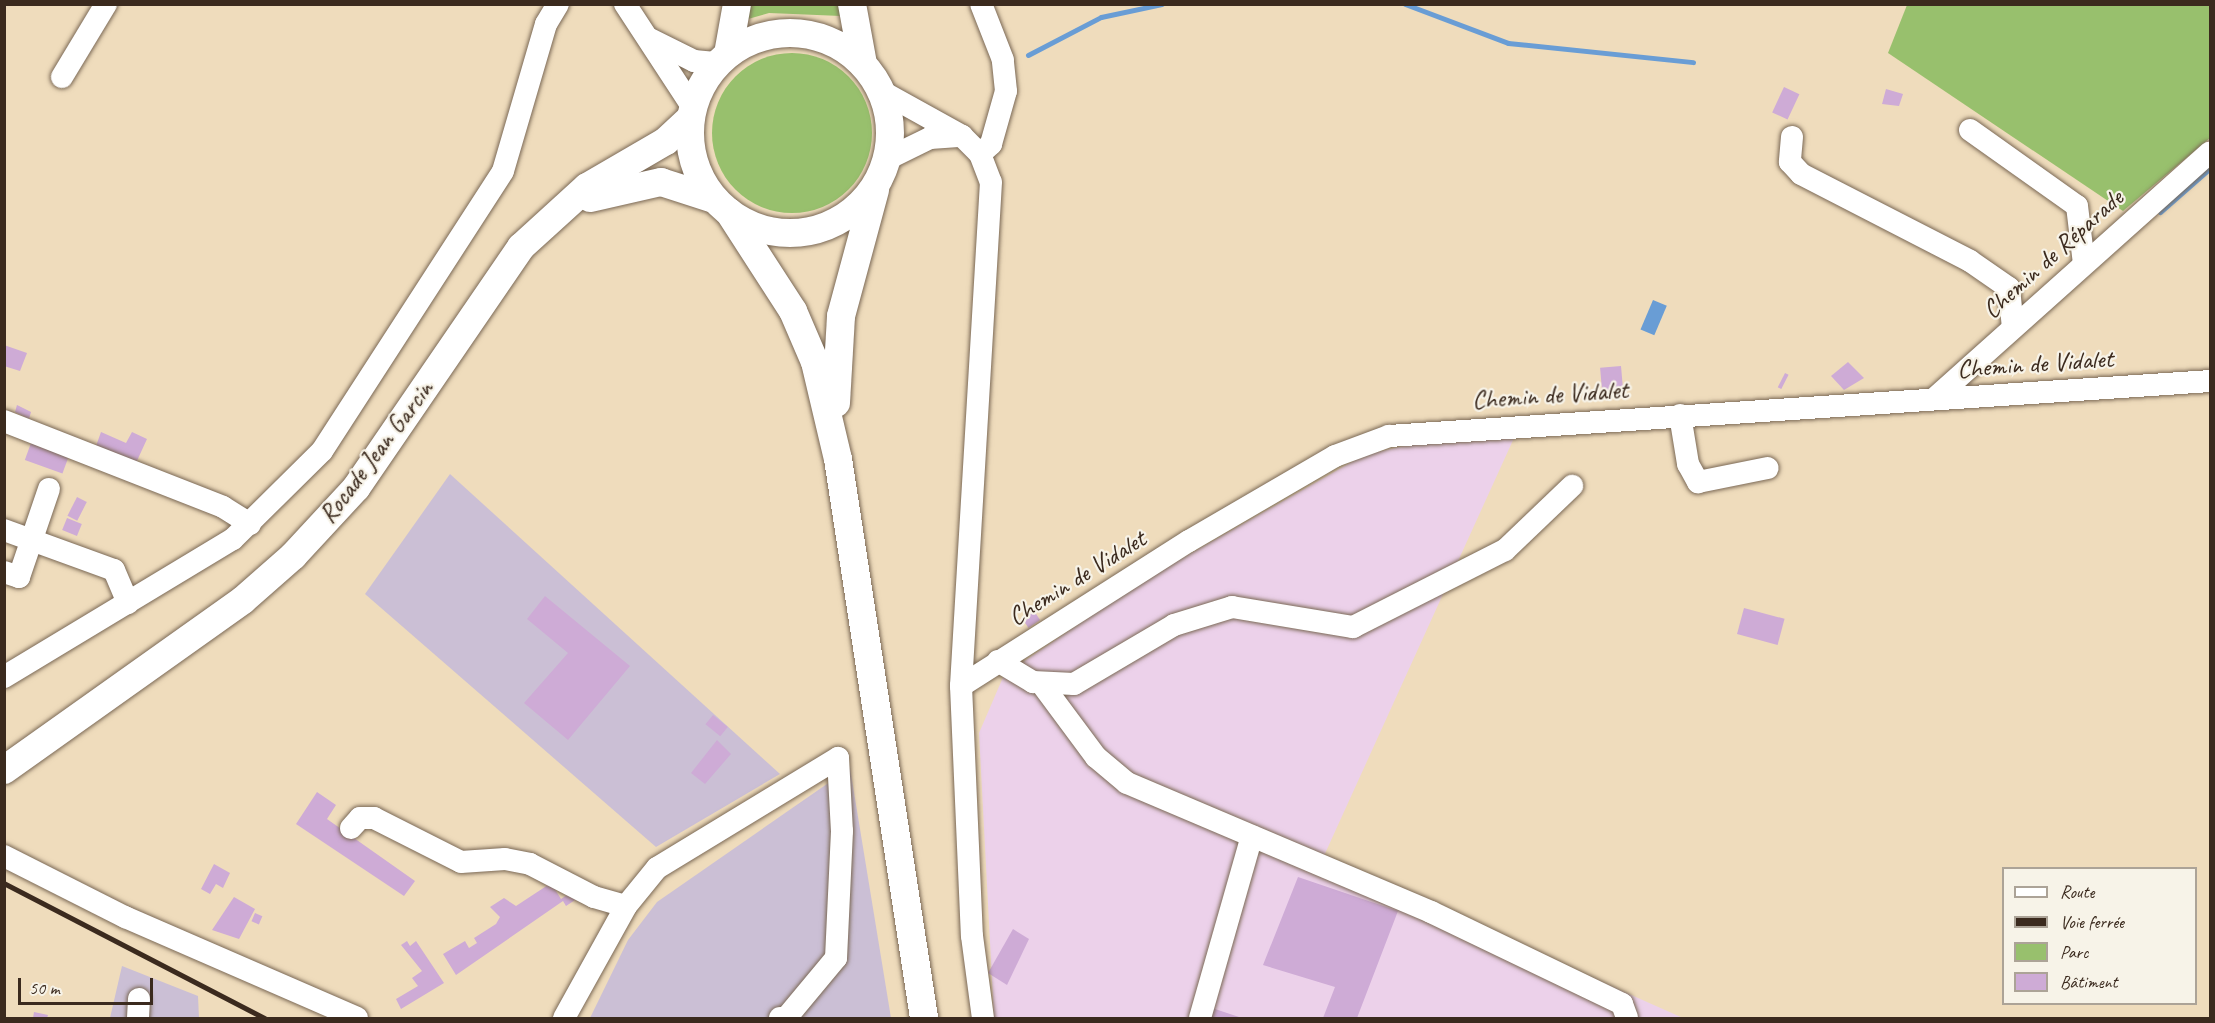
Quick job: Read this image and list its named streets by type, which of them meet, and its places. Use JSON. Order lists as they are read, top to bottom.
{
  "streets": {
    "main road": ["Rocade Jean Garcin"],
    "street": ["Chemin de Réparade", "Chemin de Vidalet"]
  },
  "crossings": [
    ["Chemin de Réparade", "Chemin de Vidalet"]
  ],
  "legend": [
    "Route",
    "Voie ferrée",
    "Parc",
    "Bâtiment"
  ],
  "scale_bar": "50 m"
}
